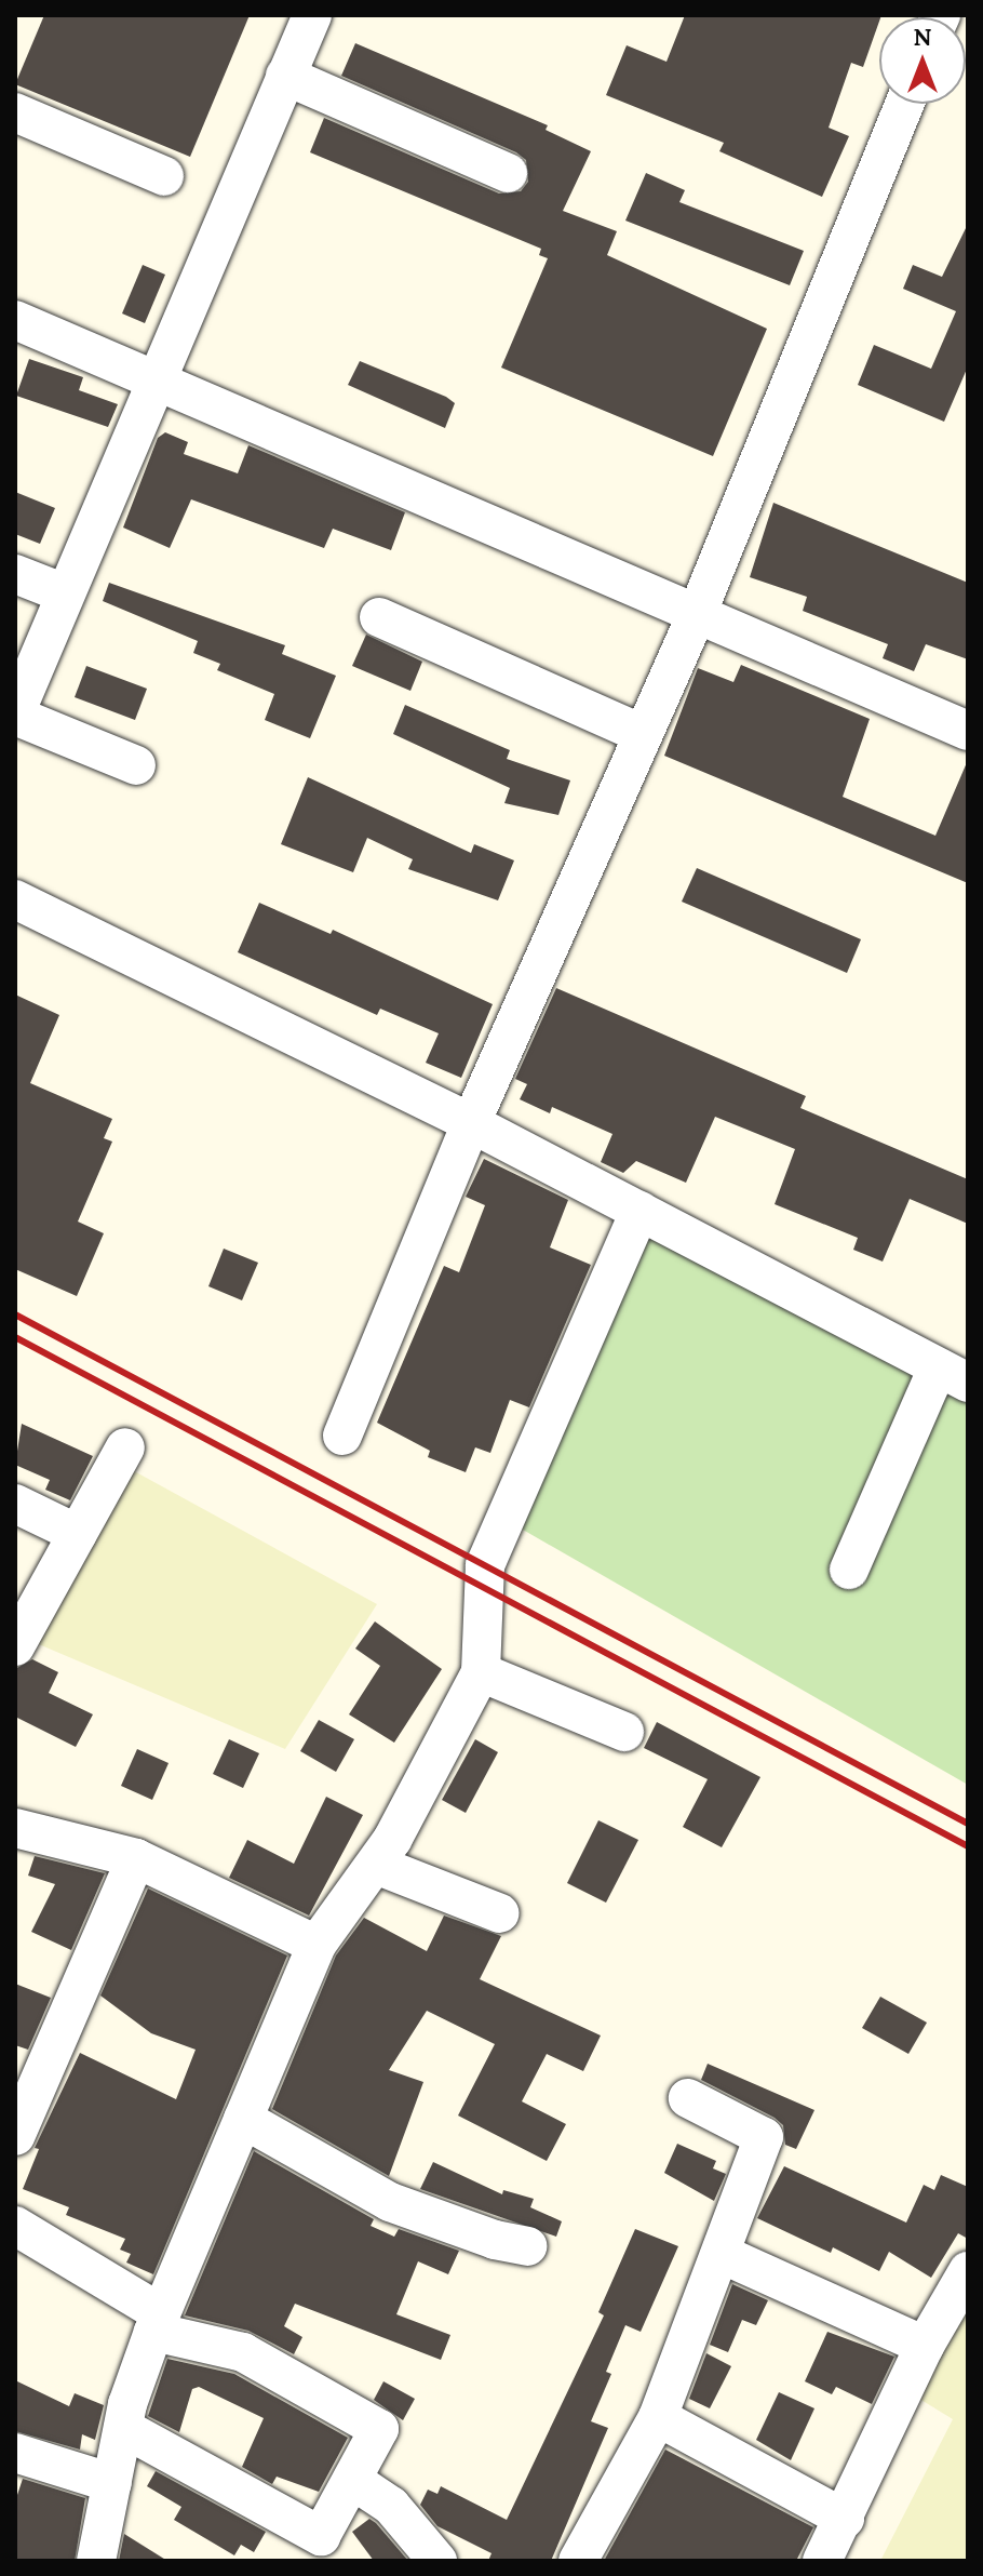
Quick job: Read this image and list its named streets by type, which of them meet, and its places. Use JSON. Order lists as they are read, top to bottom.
{
  "north": "top"
}
